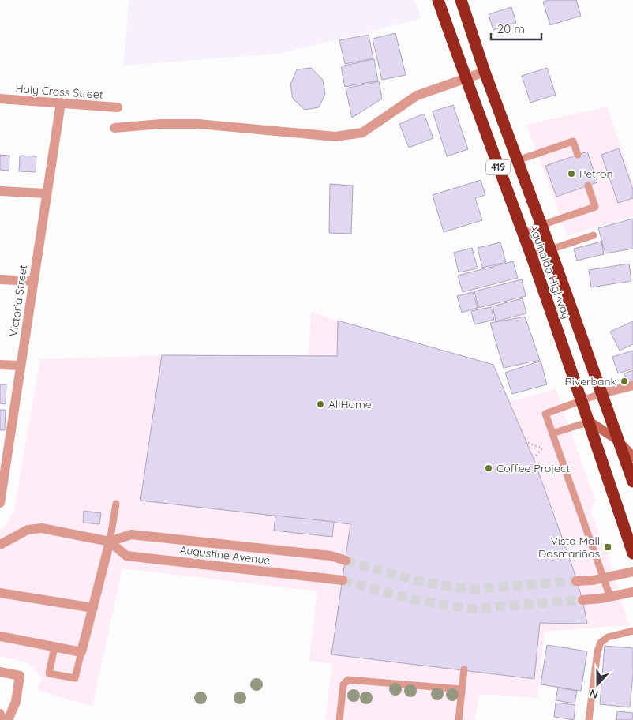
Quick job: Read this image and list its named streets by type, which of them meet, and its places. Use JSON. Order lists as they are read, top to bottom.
{
  "streets": {
    "highway": ["419", "Aguinaldo Highway"],
    "street": ["Holy Cross Street", "Victoria Street", "Augustine Avenue"]
  },
  "crossings": [
    ["Holy Cross Street", "Victoria Street"]
  ],
  "places": {
    "other": [
      "Petron",
      "Riverbank",
      "AllHome",
      "Coffee Project"
    ],
    "transit": ["Vista Mall Dasmariñas"]
  },
  "scale_bar": "20 m",
  "north": "bottom"
}
